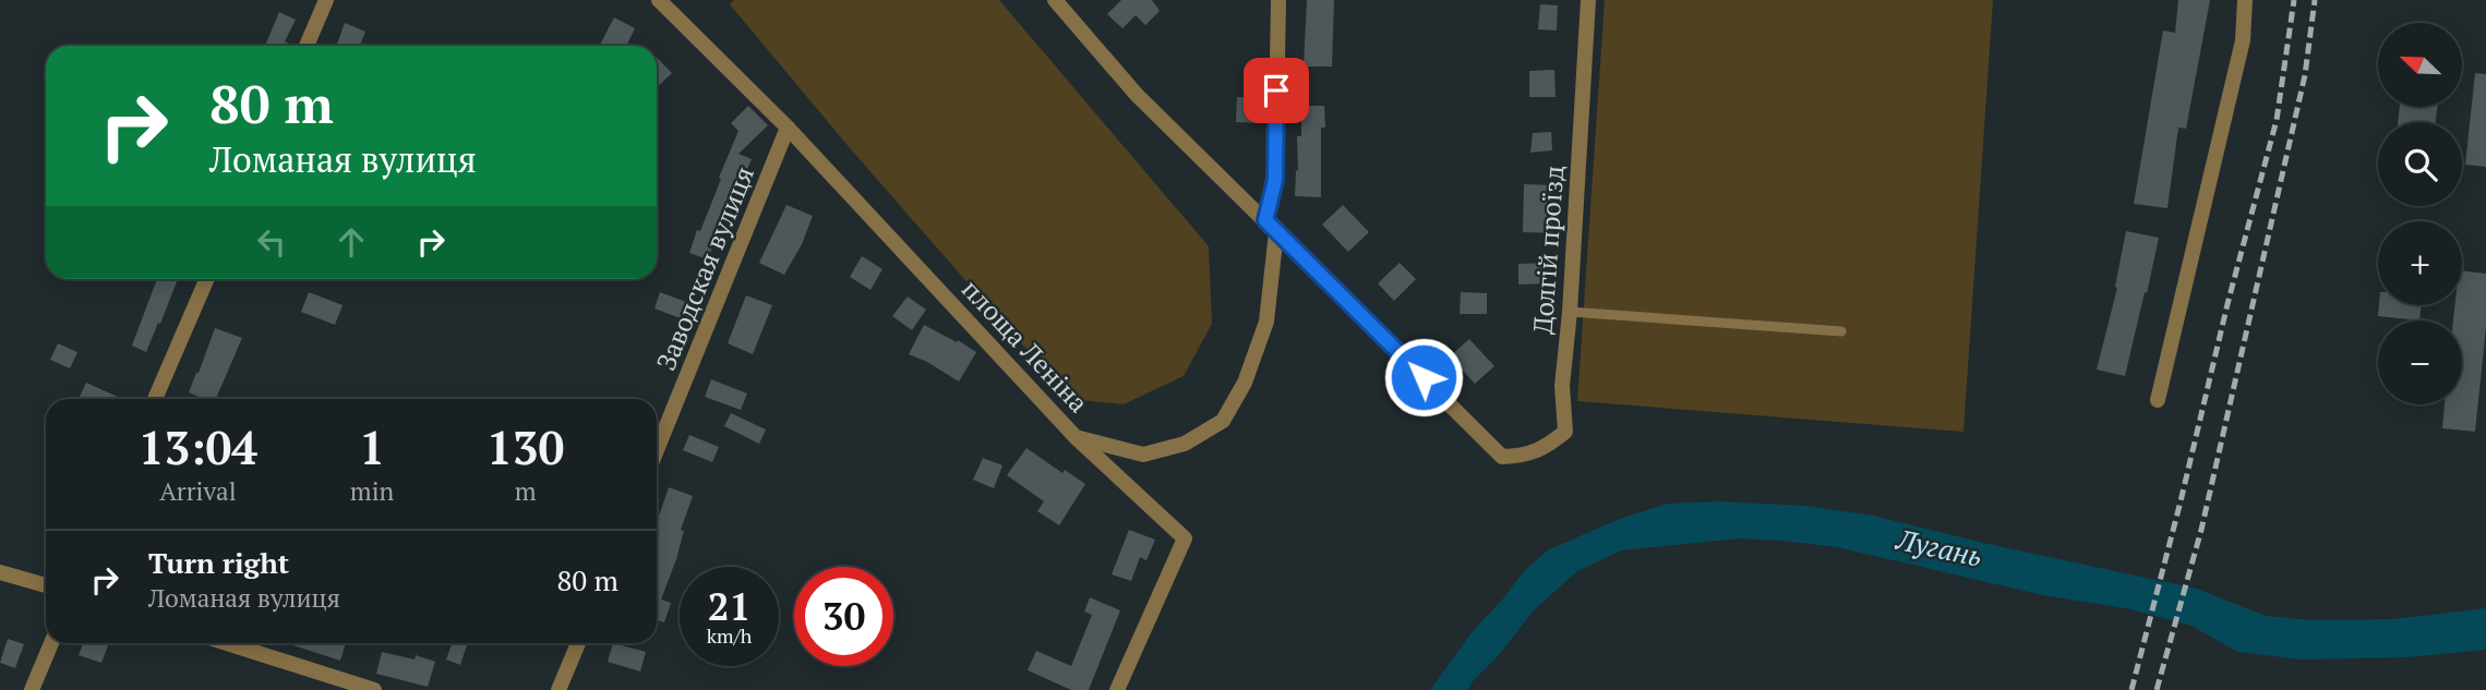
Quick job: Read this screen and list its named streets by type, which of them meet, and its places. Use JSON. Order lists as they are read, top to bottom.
{
  "streets": {
    "street": ["Долгій проїзд", "Заводская вулиця", "площа Леніна"]
  },
  "crossings": [
    ["Долгій проїзд", "площа Леніна"],
    ["Заводская вулиця", "площа Леніна"]
  ],
  "water": ["Лугань"],
  "north": "top left",
  "page": {
    "map_buttons": ["+", "−"],
    "turn": ["80 m", "Ломаная вулиця"],
    "eta": [
      "13:04",
      "Arrival",
      "1",
      "min",
      "130",
      "m"
    ],
    "list": [
      {
        "name": "Turn right",
        "note": "Ломаная вулиця",
        "value": "80 m"
      }
    ],
    "speed": "21 km/h",
    "limit": "30"
  }
}
